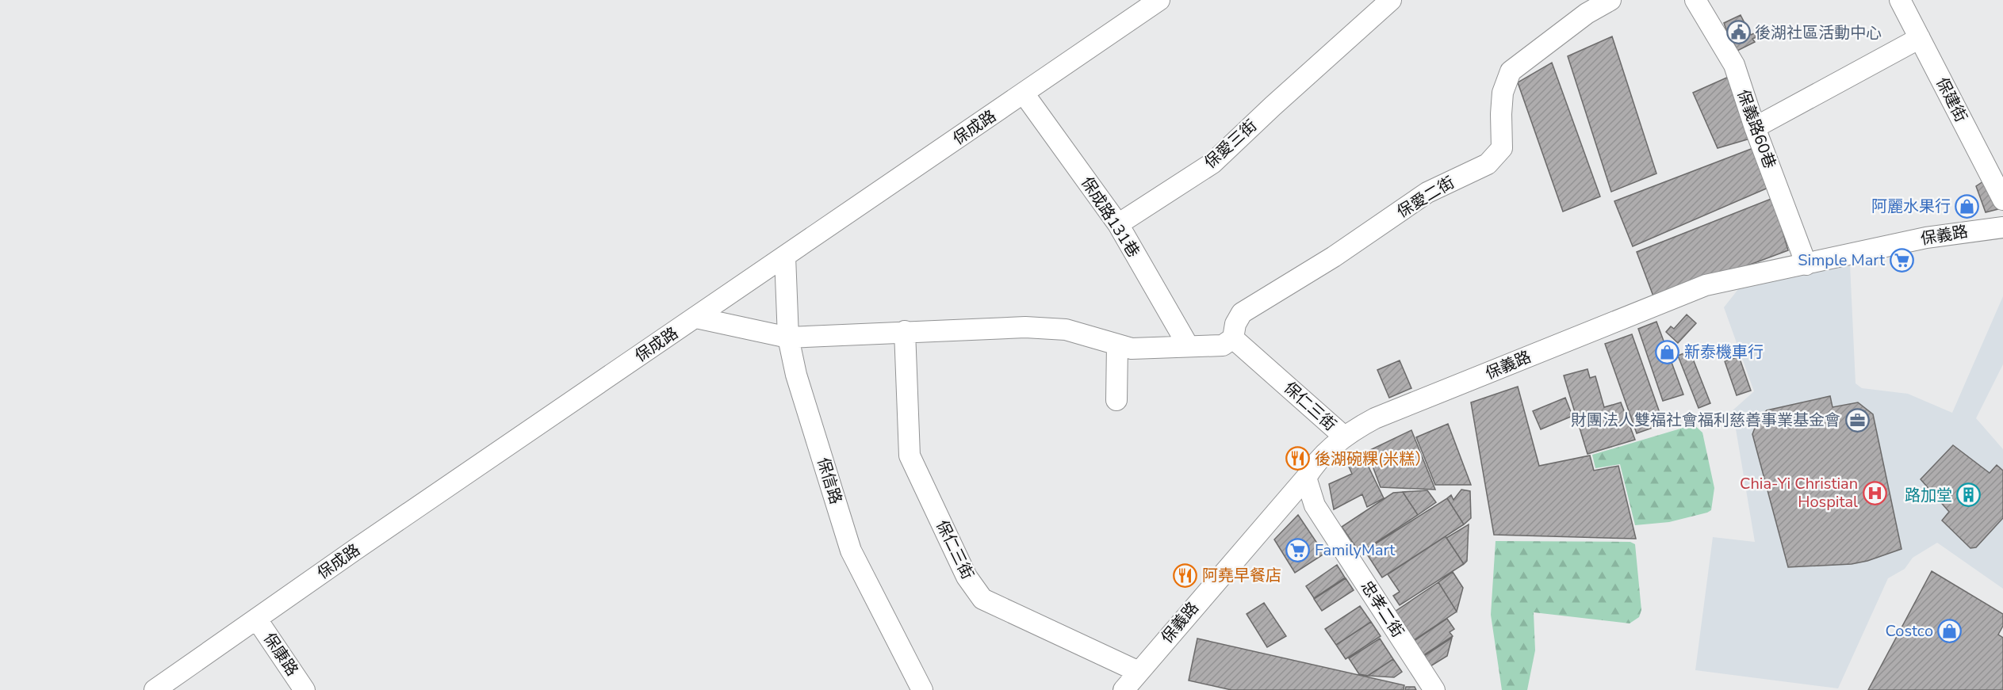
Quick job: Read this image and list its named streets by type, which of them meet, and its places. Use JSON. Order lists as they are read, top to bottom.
{
  "streets": {
    "street": [
      "保建街",
      "保成路",
      "保義路60巷",
      "保愛三街",
      "保愛二街",
      "保成路131巷",
      "保義路",
      "保仁三街",
      "保信路",
      "忠孝二街",
      "保康路"
    ]
  },
  "crossings": [
    ["保成路", "保成路131巷"],
    ["保成路", "保信路"],
    ["保成路", "保康路"],
    ["保義路60巷", "保義路"],
    ["保愛三街", "保成路131巷"],
    ["保愛二街", "保仁三街"],
    ["保義路", "保仁三街"],
    ["保義路", "忠孝二街"]
  ],
  "places": {
    "public building": ["後湖社區活動中心"],
    "shop": ["阿麗水果行", "新泰機車行", "Costco"],
    "supermarket": ["Simple Mart", "FamilyMart"],
    "office": ["財團法人雙福社會福利慈善事業基金會"],
    "restaurant": ["後湖碗粿(米糕）", "阿堯早餐店"],
    "hospital": ["Chia-Yi Christian Hospital"],
    "building": ["路加堂"]
  }
}
